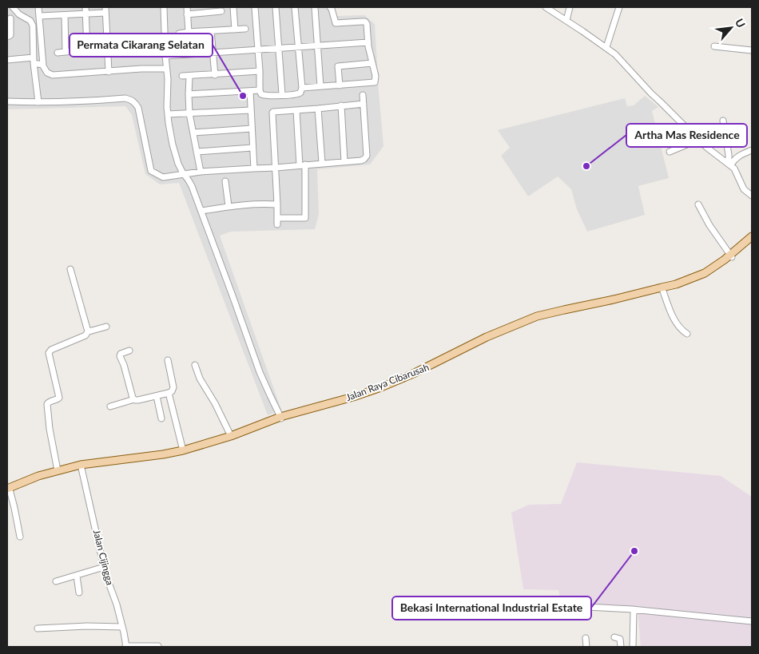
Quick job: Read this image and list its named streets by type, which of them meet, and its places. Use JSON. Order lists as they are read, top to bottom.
{
  "streets": {
    "main road": ["Jalan Raya Cibarusah"],
    "street": ["Jalan Cijingga"]
  },
  "crossings": [
    ["Jalan Raya Cibarusah", "Jalan Cijingga"]
  ],
  "places": ["Permata Cikarang Selatan", "Artha Mas Residence", "Bekasi International Industrial Estate"],
  "north": "top right"
}
